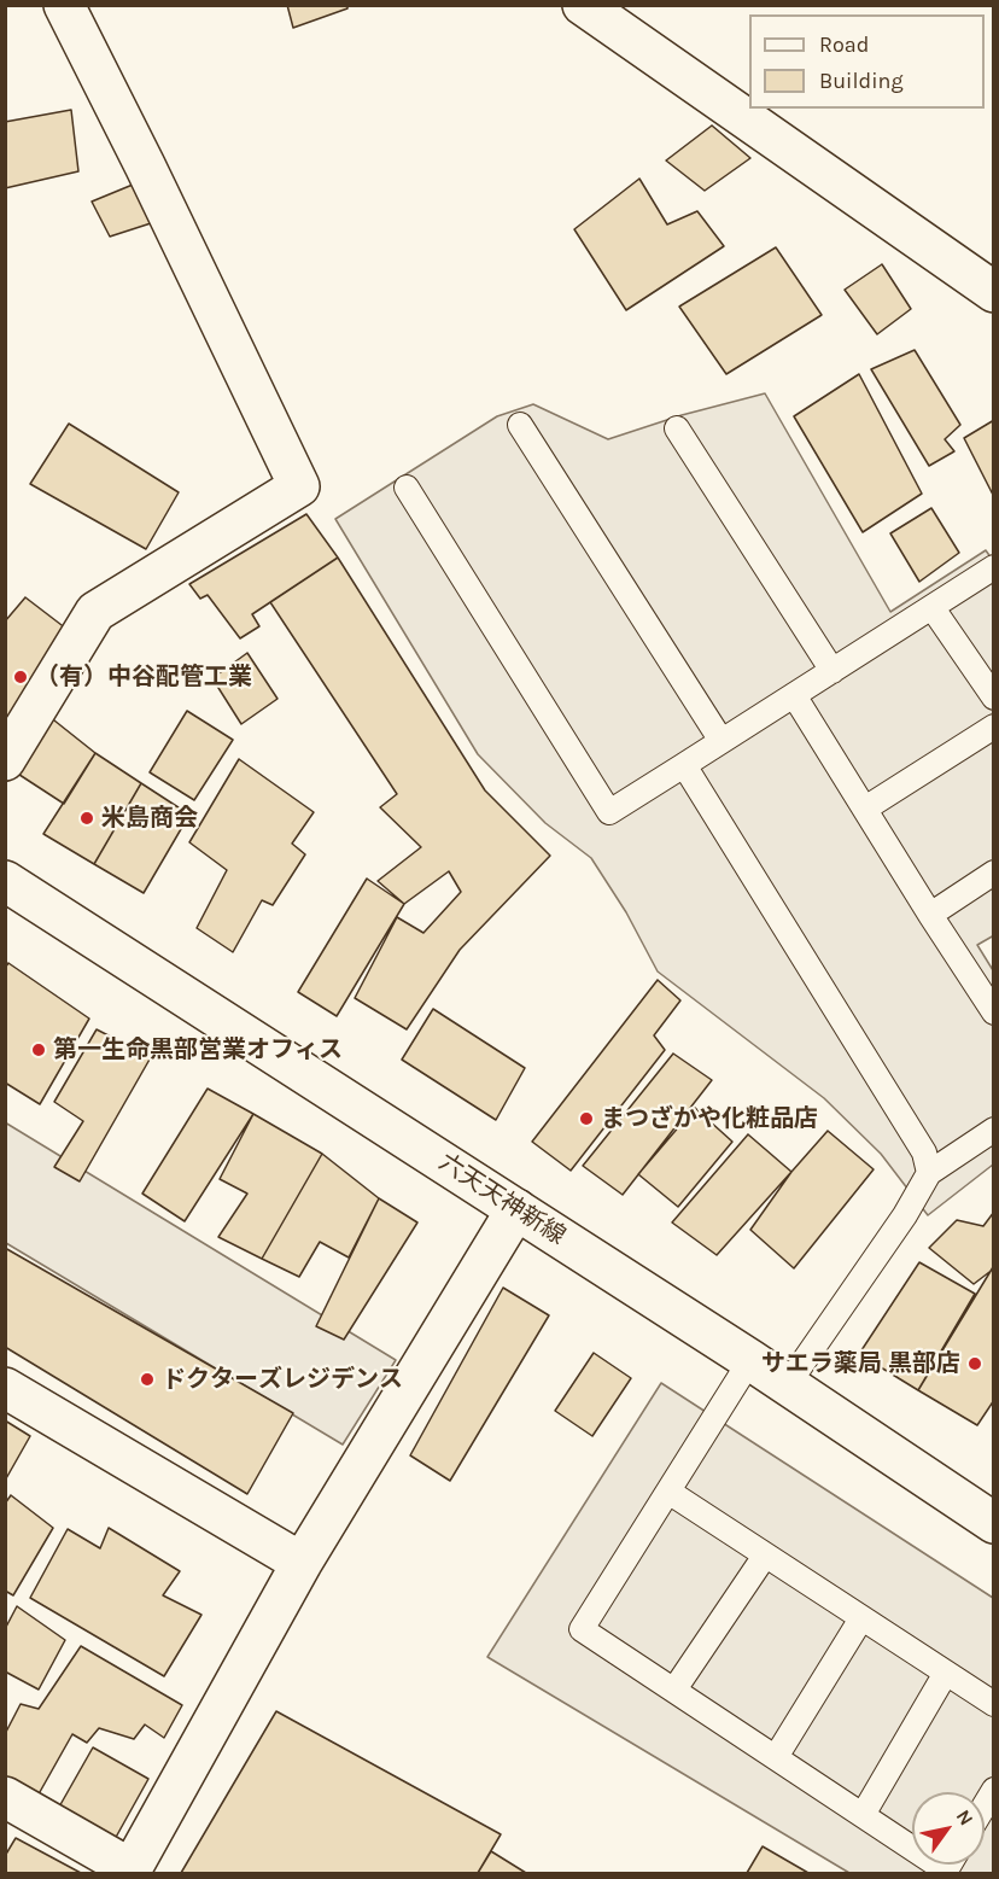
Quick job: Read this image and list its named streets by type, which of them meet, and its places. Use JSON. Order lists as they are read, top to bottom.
{
  "streets": {
    "street": ["六天天神新線"]
  },
  "places": [
    "（有）中谷配管工業",
    "米島商会",
    "第一生命黒部営業オフィス",
    "まつざかや化粧品店",
    "サエラ薬局 黒部店",
    "ドクターズレジデンス"
  ],
  "legend": ["Road", "Building"],
  "north": "top right"
}
